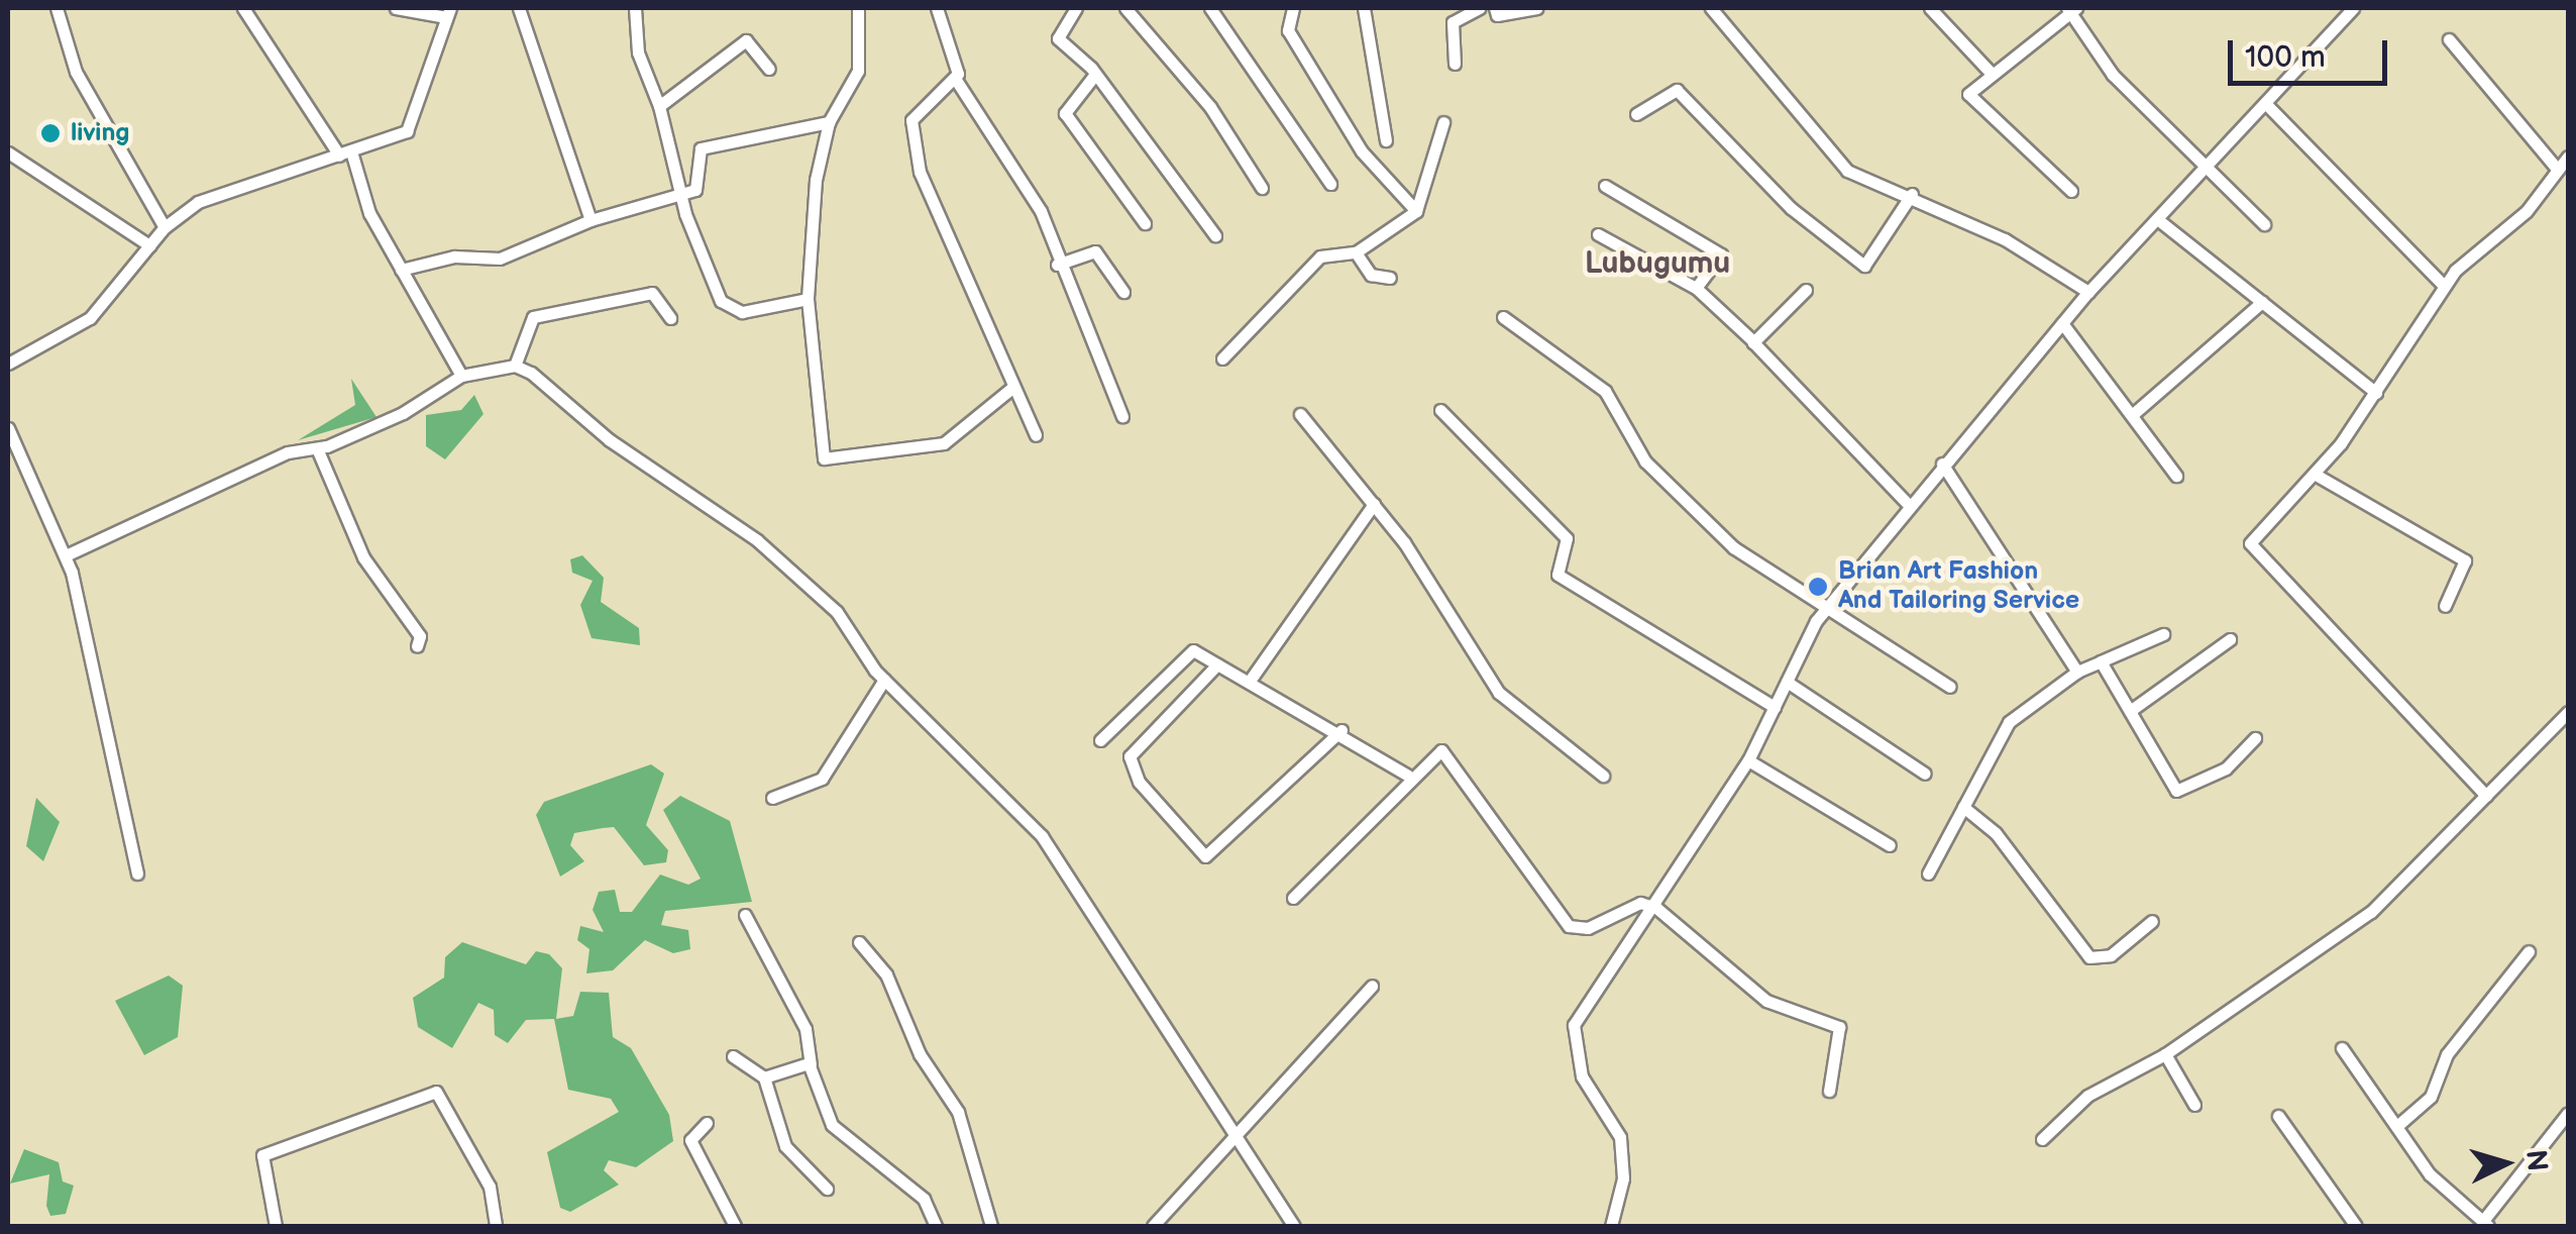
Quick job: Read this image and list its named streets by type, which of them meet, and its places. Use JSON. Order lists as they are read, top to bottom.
{
  "districts": ["Lubugumu"],
  "places": ["living", "Brian Art Fashion And Tailoring Service"],
  "scale_bar": "100 m",
  "north": "right"
}
